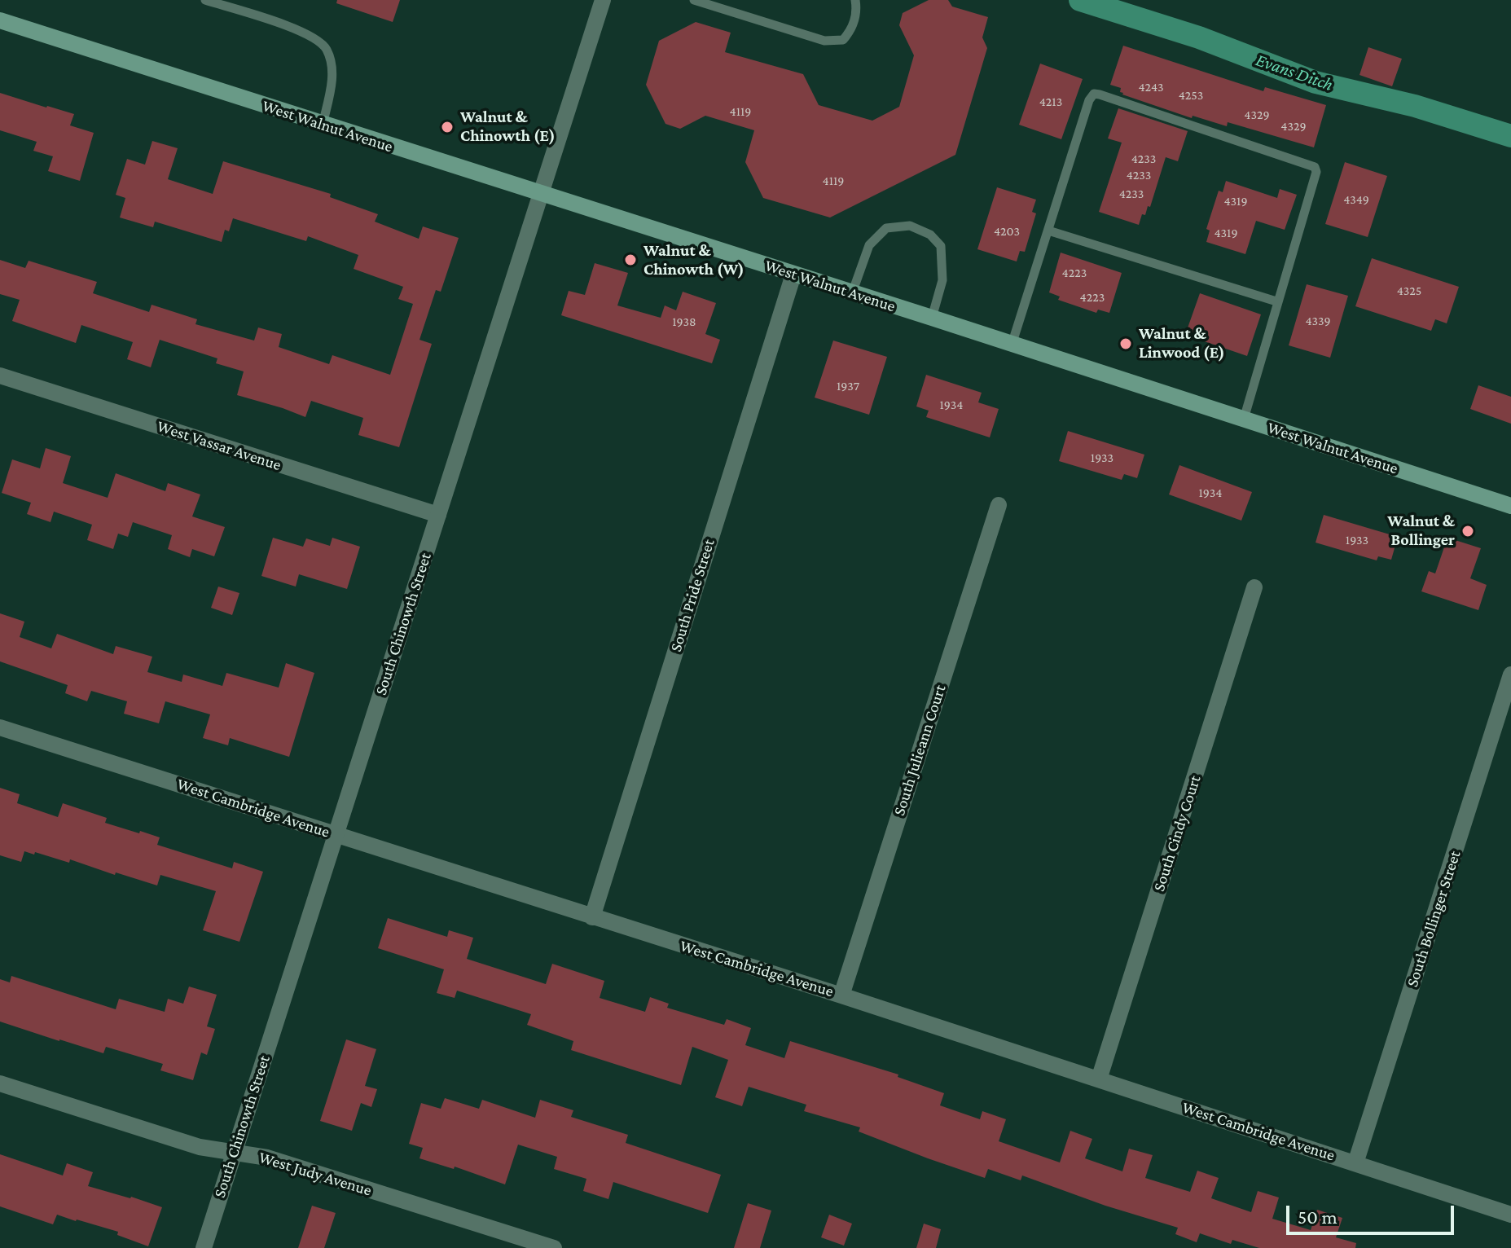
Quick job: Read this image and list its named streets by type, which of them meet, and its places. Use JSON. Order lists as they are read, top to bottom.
{
  "streets": {
    "main road": ["West Walnut Avenue"],
    "street": [
      "West Vassar Avenue",
      "South Pride Street",
      "South Chinowth Street",
      "South Julieann Court",
      "West Cambridge Avenue",
      "South Cindy Court",
      "South Bollinger Street",
      "West Judy Avenue"
    ]
  },
  "crossings": [
    ["West Walnut Avenue", "South Pride Street"],
    ["West Walnut Avenue", "South Chinowth Street"],
    ["West Vassar Avenue", "South Chinowth Street"],
    ["South Pride Street", "West Cambridge Avenue"],
    ["South Chinowth Street", "West Cambridge Avenue"],
    ["South Chinowth Street", "West Judy Avenue"],
    ["South Julieann Court", "West Cambridge Avenue"],
    ["West Cambridge Avenue", "South Cindy Court"],
    ["West Cambridge Avenue", "South Bollinger Street"]
  ],
  "water": ["Evans Ditch"],
  "places": [
    "Walnut & Chinowth (E)",
    "Walnut & Chinowth (W)",
    "Walnut & Linwood (E)",
    "Walnut & Bollinger"
  ],
  "house_numbers": [
    "4243",
    "4253",
    "4213",
    "4119",
    "4329",
    "4329",
    "4233",
    "4233",
    "4119",
    "4233",
    "4349",
    "4319",
    "4203",
    "4319",
    "4223",
    "4325",
    "4223",
    "4339",
    "1938",
    "1937",
    "1934",
    "1933",
    "1934",
    "1933"
  ],
  "scale_bar": "50 m"
}
